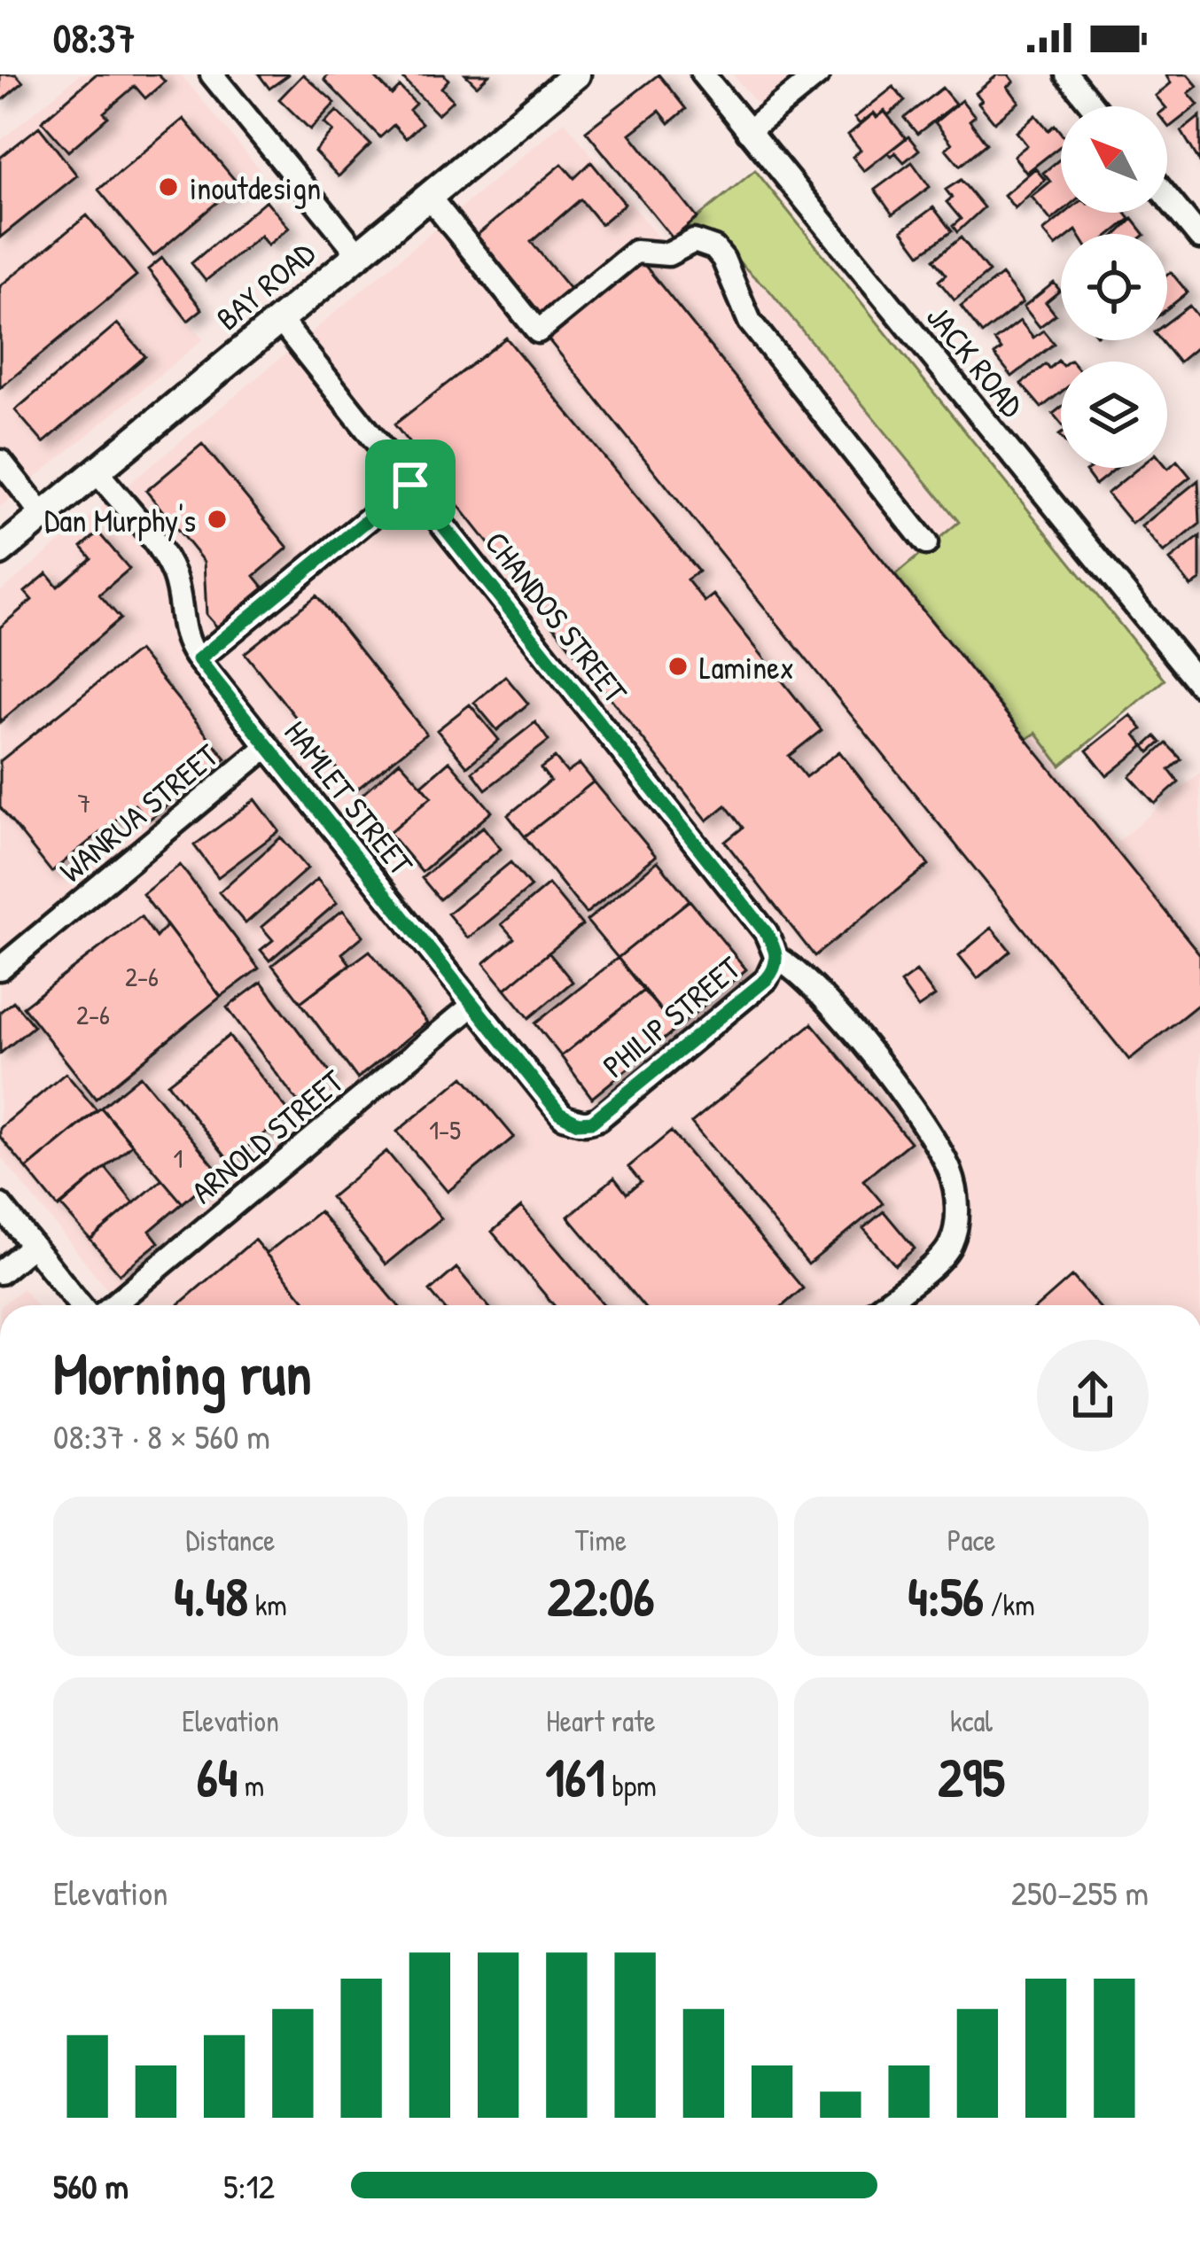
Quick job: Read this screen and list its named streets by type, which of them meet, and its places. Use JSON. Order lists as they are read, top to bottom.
{
  "streets": {
    "main road": ["BAY ROAD"],
    "street": [
      "JACK ROAD",
      "CHANDOS STREET",
      "HAMLET STREET",
      "WANRUA STREET",
      "PHILIP STREET",
      "ARNOLD STREET"
    ]
  },
  "crossings": [
    ["BAY ROAD", "CHANDOS STREET"],
    ["BAY ROAD", "HAMLET STREET"],
    ["CHANDOS STREET", "PHILIP STREET"],
    ["HAMLET STREET", "WANRUA STREET"],
    ["HAMLET STREET", "PHILIP STREET"],
    ["HAMLET STREET", "ARNOLD STREET"]
  ],
  "places": ["inoutdesign", "Dan Murphy's", "Laminex"],
  "house_numbers": [
    "7",
    "2-6",
    "2-6",
    "1-5",
    "1"
  ],
  "north": "top left",
  "page": {
    "status": "08:37",
    "heading": ["Morning run", "08:37 · 8 × 560 m"],
    "stats": [
      ["Distance", "4.48 km"],
      ["Time", "22:06"],
      ["Pace", "4:56 /km"],
      ["Elevation", "64 m"],
      ["Heart rate", "161 bpm"],
      ["kcal", "295"]
    ],
    "chart": ["Elevation", "250–255 m"],
    "list": [
      {
        "name": "560 m",
        "note": "5:12"
      }
    ]
  }
}
